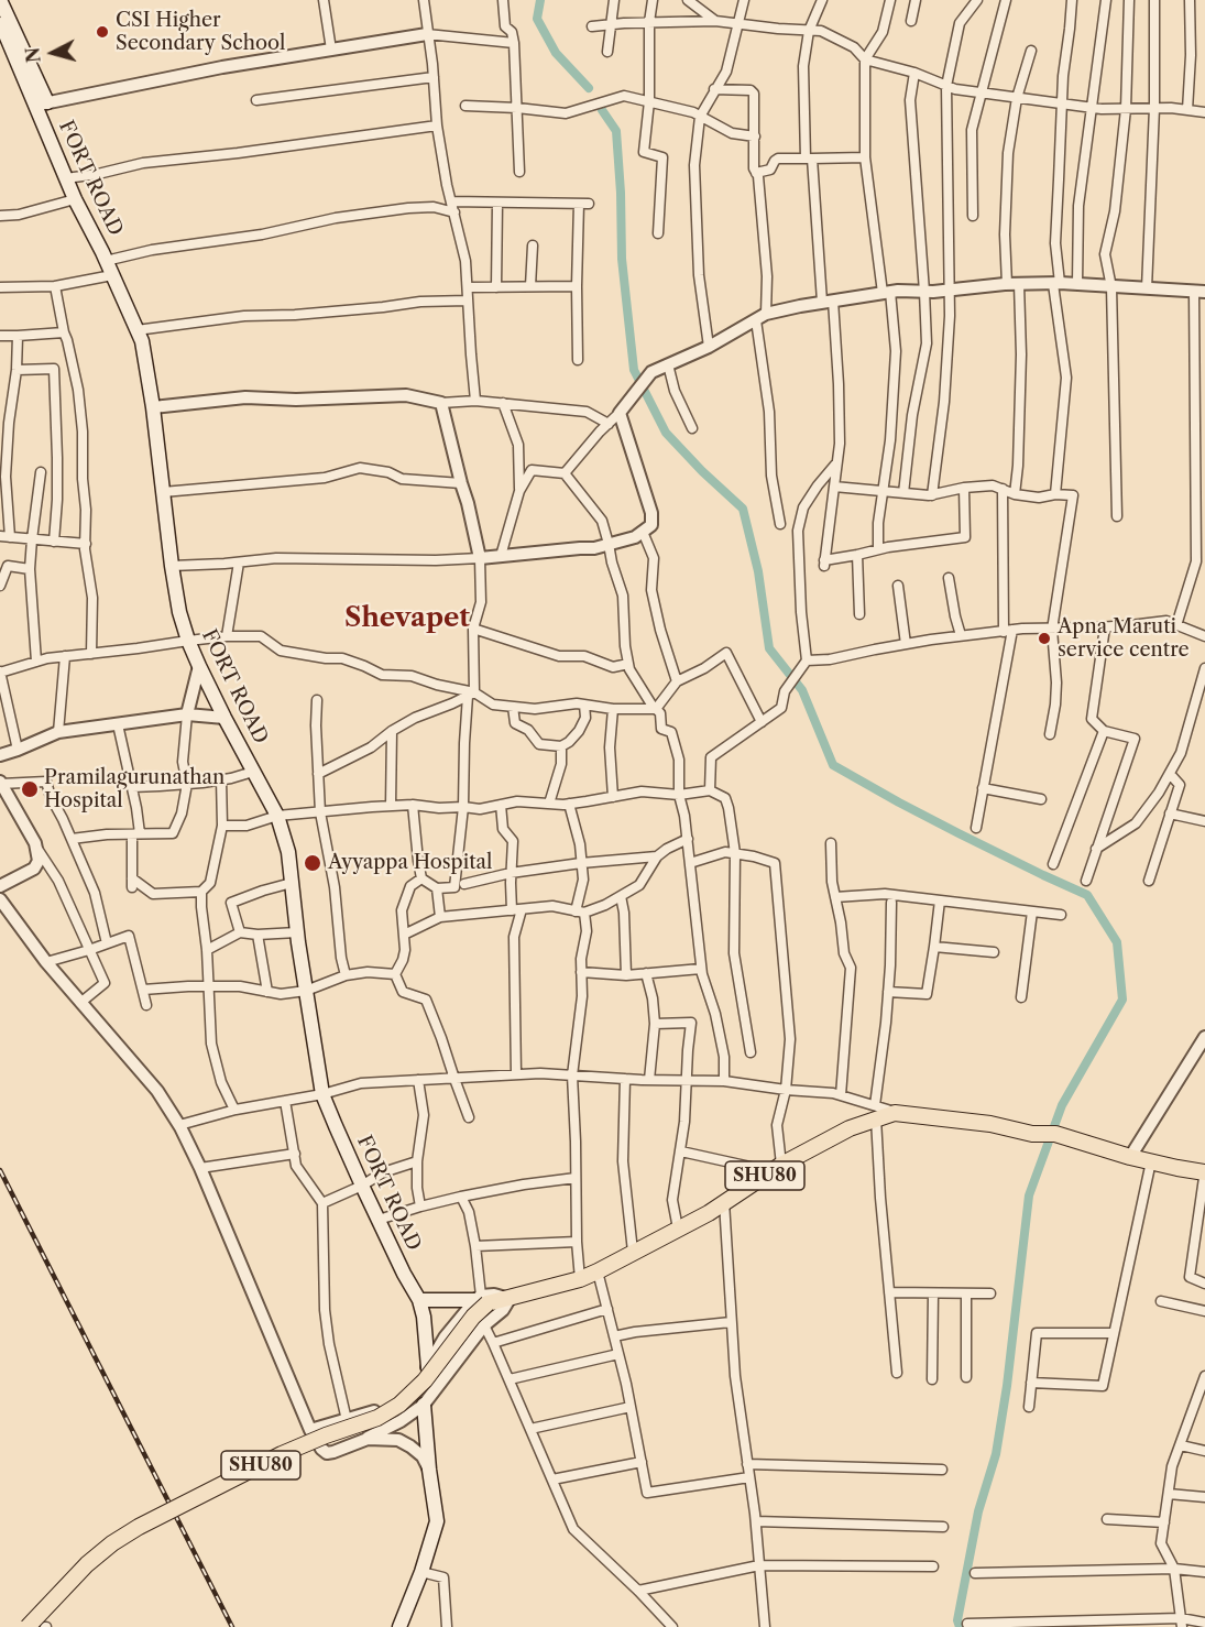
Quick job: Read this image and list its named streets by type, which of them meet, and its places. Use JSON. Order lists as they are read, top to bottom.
{
  "streets": {
    "main road": ["FORT ROAD", "SHU80"]
  },
  "districts": ["Shevapet"],
  "places": [
    "CSI Higher Secondary School",
    "Apna Maruti service centre",
    "Pramilagurunathan Hospital",
    "Ayyappa Hospital"
  ],
  "north": "left"
}
